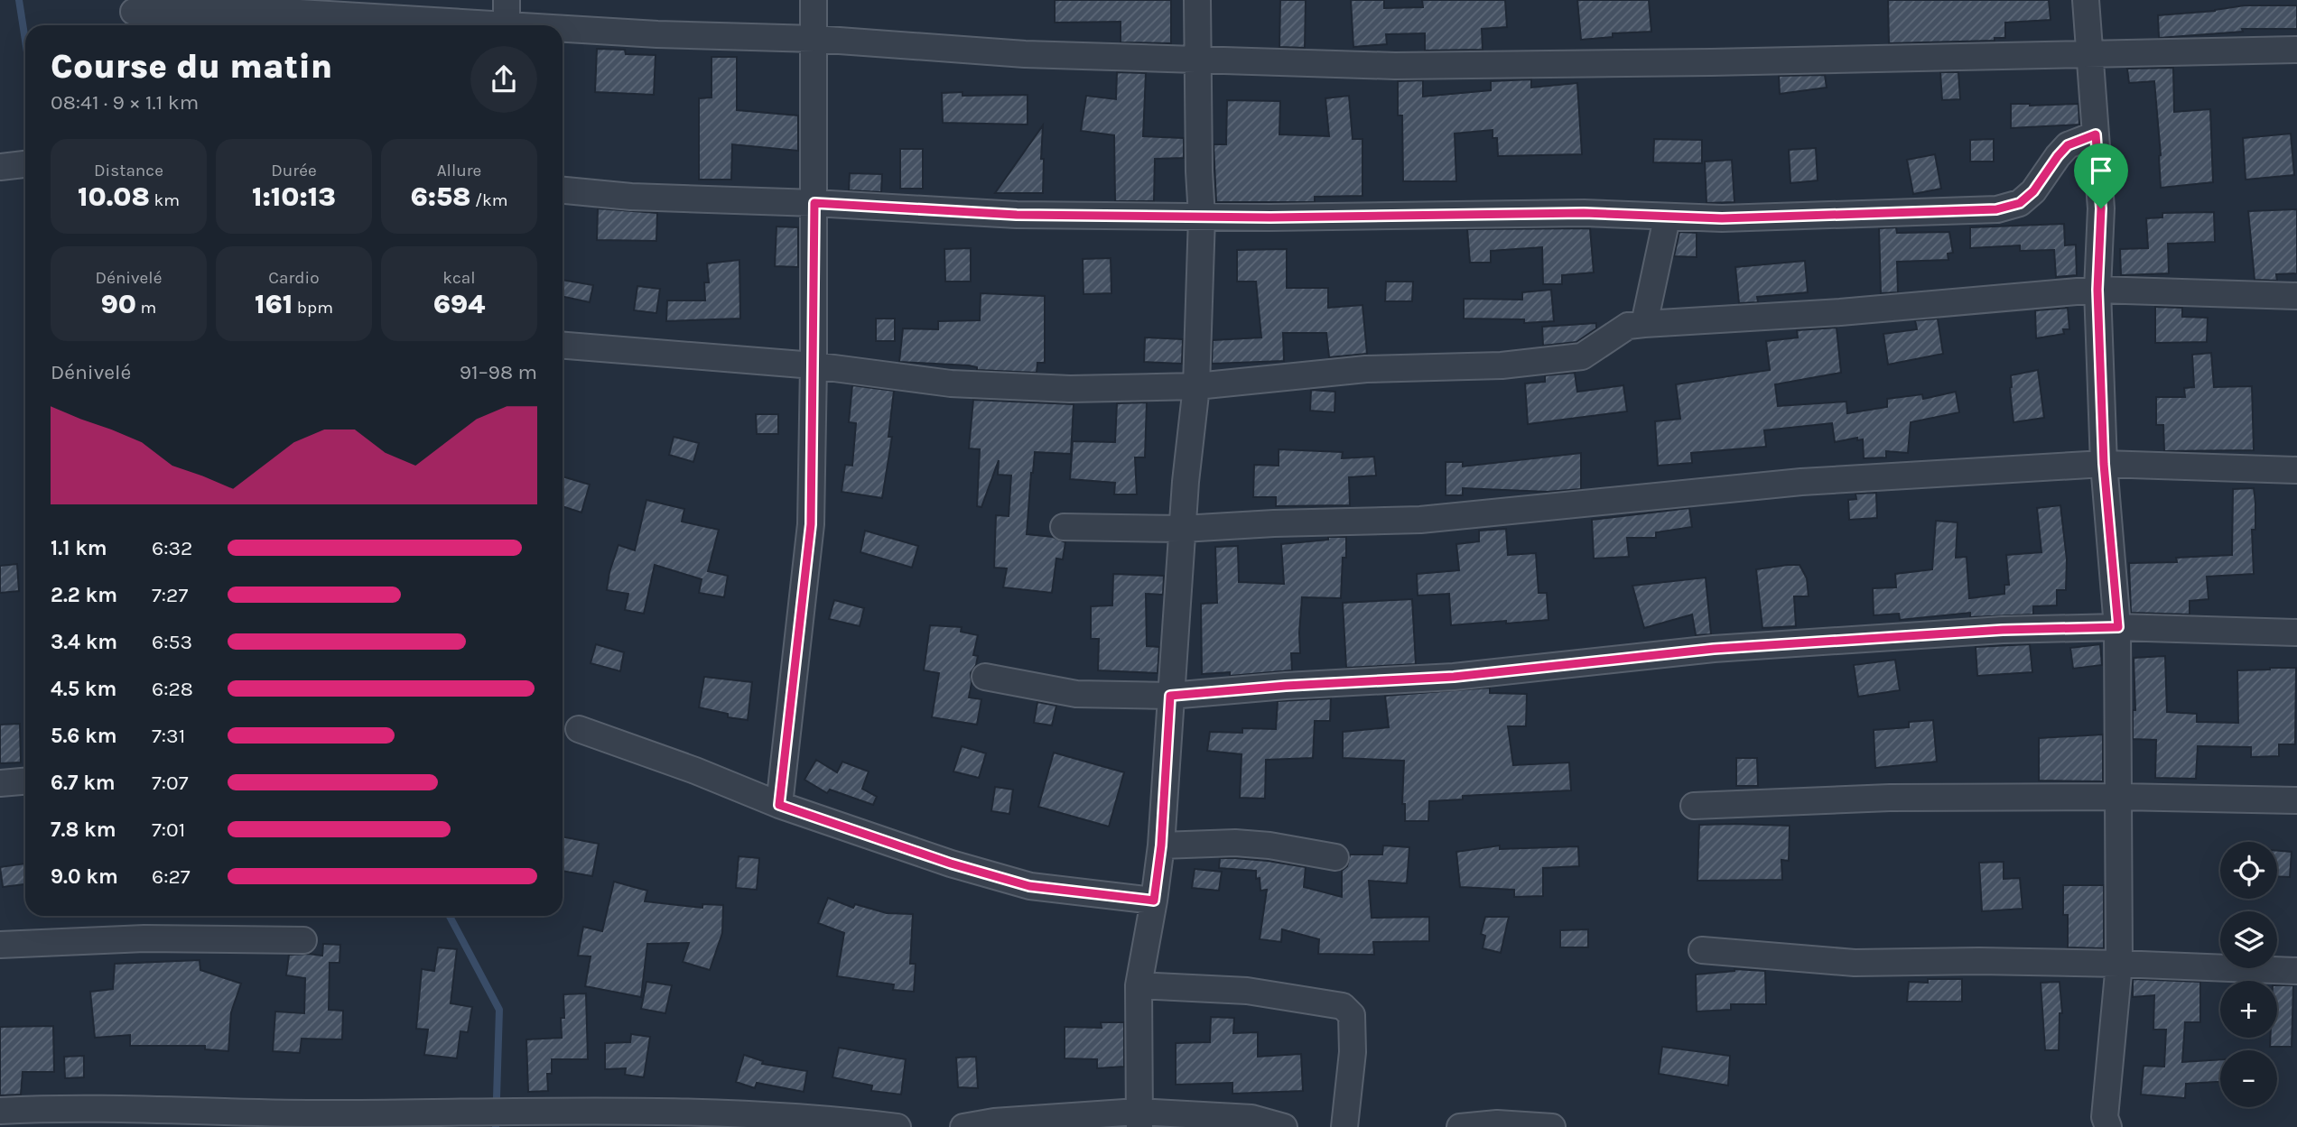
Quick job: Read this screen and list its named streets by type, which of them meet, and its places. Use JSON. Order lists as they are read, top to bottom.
{
  "page": {
    "heading": ["Course du matin", "08:41 · 9 × 1.1 km"],
    "stats": [
      ["Distance", "10.08 km"],
      ["Durée", "1:10:13"],
      ["Allure", "6:58 /km"],
      ["Dénivelé", "90 m"],
      ["Cardio", "161 bpm"],
      ["kcal", "694"]
    ],
    "chart": ["Dénivelé", "91–98 m"],
    "list": [
      {
        "name": "1.1 km",
        "note": "6:32"
      },
      {
        "name": "2.2 km",
        "note": "7:27"
      },
      {
        "name": "3.4 km",
        "note": "6:53"
      },
      {
        "name": "4.5 km",
        "note": "6:28"
      },
      {
        "name": "5.6 km",
        "note": "7:31"
      },
      {
        "name": "6.7 km",
        "note": "7:07"
      },
      {
        "name": "7.8 km",
        "note": "7:01"
      },
      {
        "name": "9.0 km",
        "note": "6:27"
      }
    ],
    "map_buttons": ["+", "−"]
  }
}
